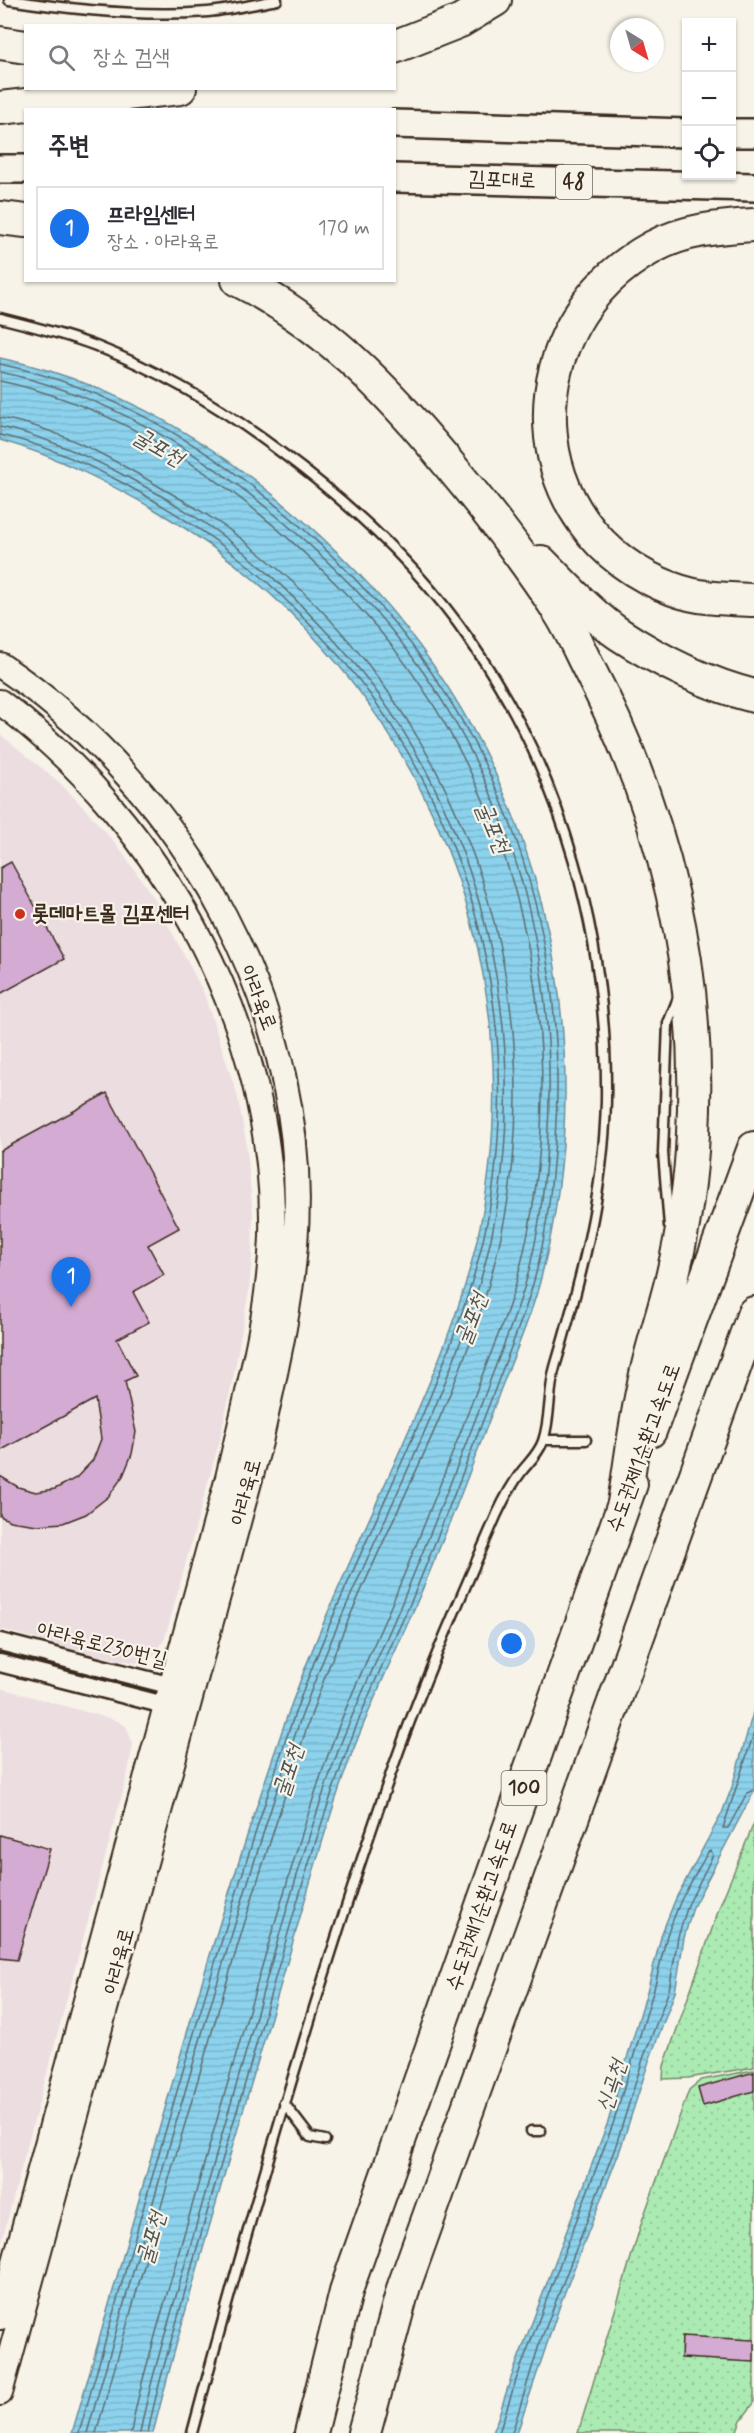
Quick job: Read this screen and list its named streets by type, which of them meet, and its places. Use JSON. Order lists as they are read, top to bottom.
{
  "streets": {
    "highway": ["수도권제1순환고속도로", "100"],
    "main road": ["김포대로", "48"],
    "street": ["아라육로", "아라육로230번길"]
  },
  "crossings": [
    ["아라육로", "아라육로230번길"]
  ],
  "water": ["굴포천", "신곡천"],
  "places": ["롯데마트몰 김포센터"],
  "north": "bottom right",
  "page": {
    "map_buttons": ["+", "−"],
    "search": "장소 검색",
    "heading": "주변",
    "list": [
      {
        "mark": "1",
        "name": "프라임센터",
        "note": "장소 · 아라육로",
        "value": "170 m"
      }
    ],
    "pins": "1"
  }
}
